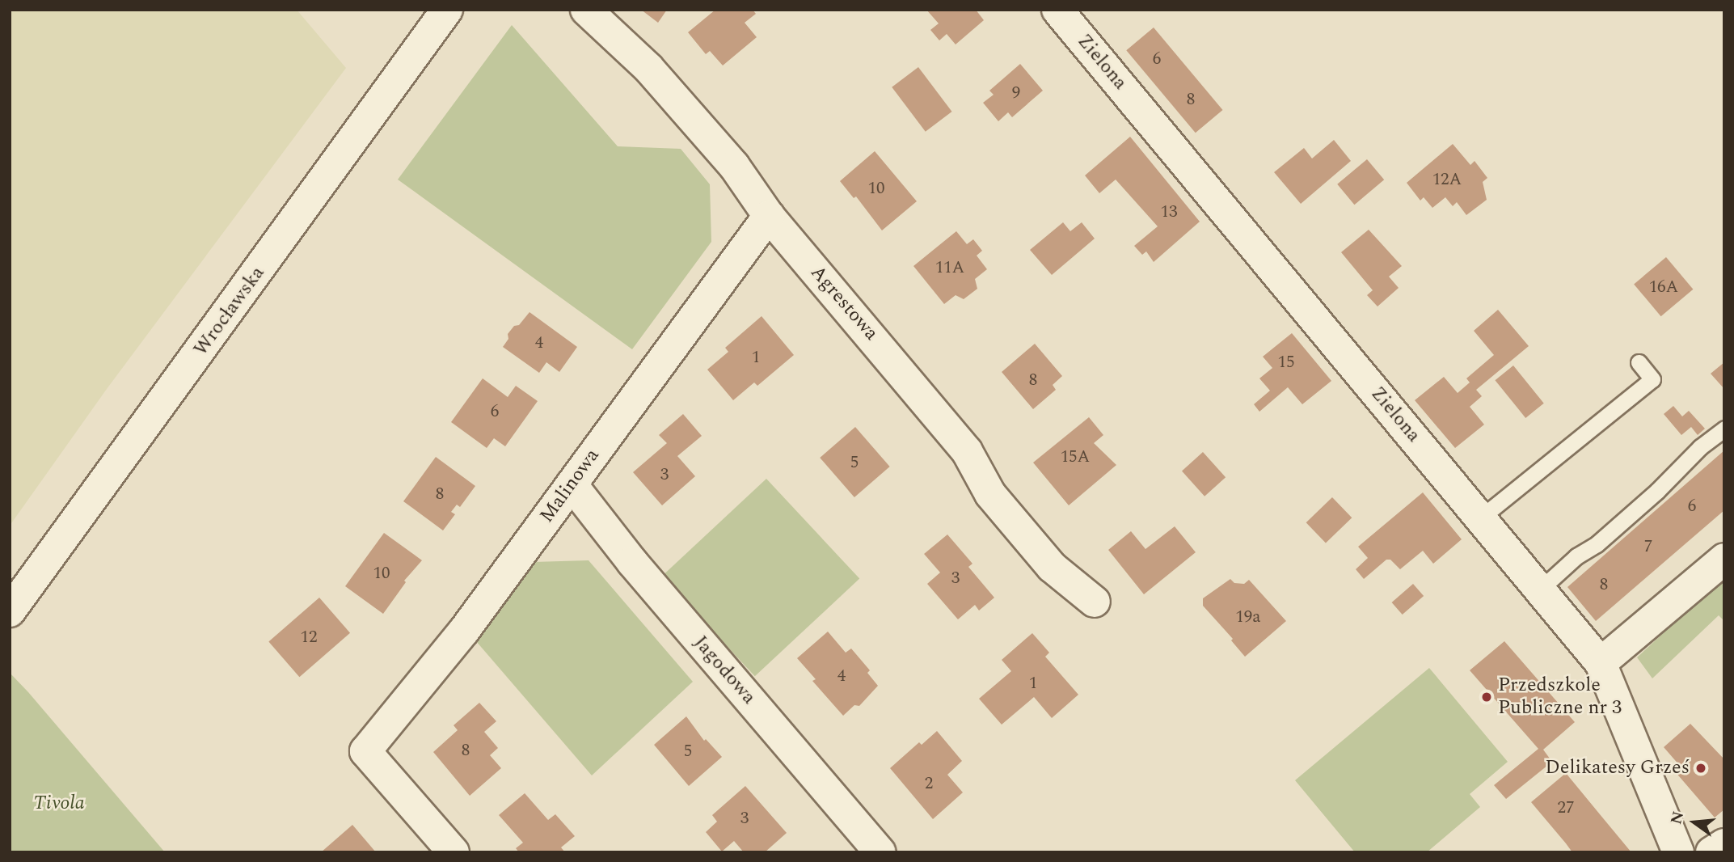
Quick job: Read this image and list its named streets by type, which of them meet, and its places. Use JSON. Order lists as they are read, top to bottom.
{
  "streets": {
    "street": [
      "Zielona",
      "Agrestowa",
      "Wrocławska",
      "Malinowa",
      "Jagodowa"
    ]
  },
  "crossings": [
    ["Agrestowa", "Malinowa"],
    ["Malinowa", "Jagodowa"]
  ],
  "parks": ["Tivola"],
  "places": ["Przedszkole Publiczne nr 3", "Delikatesy Grześ"],
  "house_numbers": [
    "6",
    "9",
    "8",
    "12A",
    "10",
    "13",
    "11A",
    "16A",
    "4",
    "1",
    "15",
    "8",
    "6",
    "15A",
    "5",
    "3",
    "8",
    "6",
    "7",
    "10",
    "3",
    "8",
    "19a",
    "12",
    "4",
    "1",
    "8",
    "5",
    "2",
    "27",
    "3"
  ],
  "north": "left"
}
